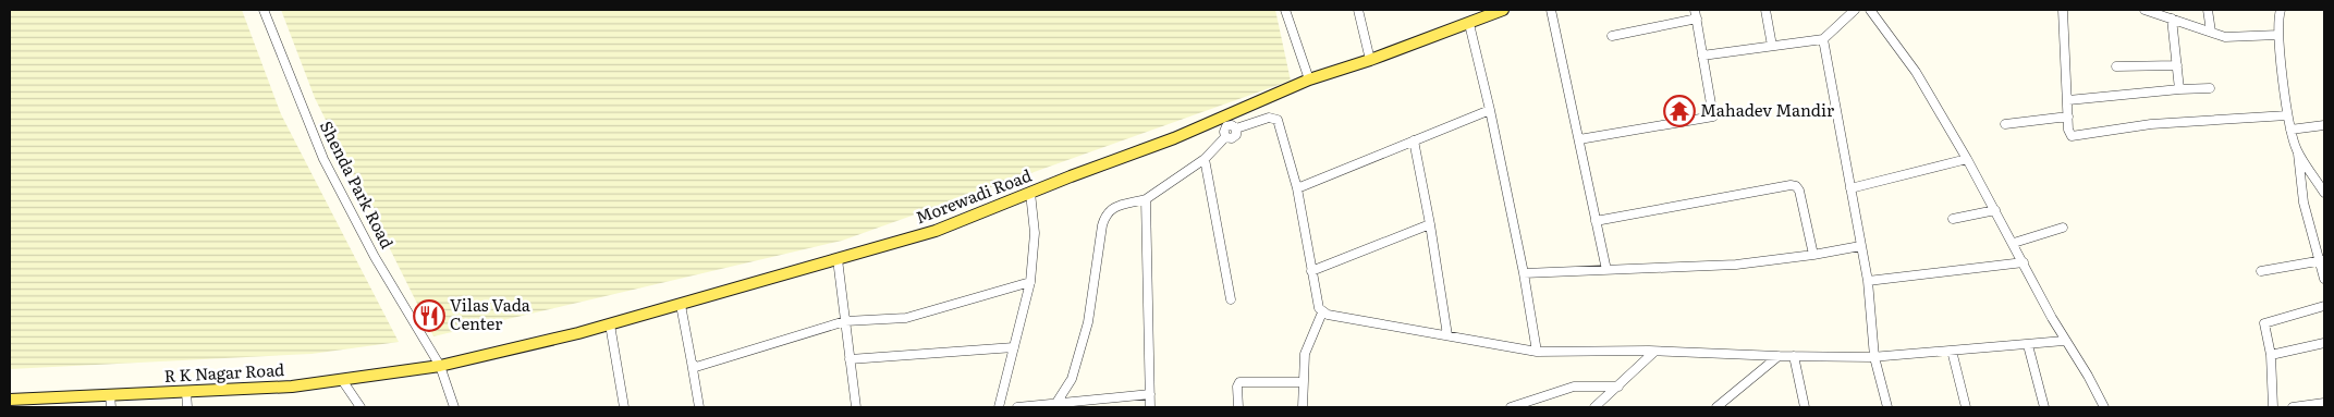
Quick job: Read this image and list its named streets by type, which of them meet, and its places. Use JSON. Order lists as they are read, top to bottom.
{
  "streets": {
    "main road": ["Morewadi Road", "R K Nagar Road"],
    "street": ["Shenda Park Road"]
  },
  "crossings": [
    ["Shenda Park Road", "Morewadi Road"],
    ["Shenda Park Road", "R K Nagar Road"],
    ["Morewadi Road", "R K Nagar Road"]
  ],
  "places": {
    "temple": ["Mahadev Mandir"],
    "restaurant": ["Vilas Vada Center"]
  }
}
